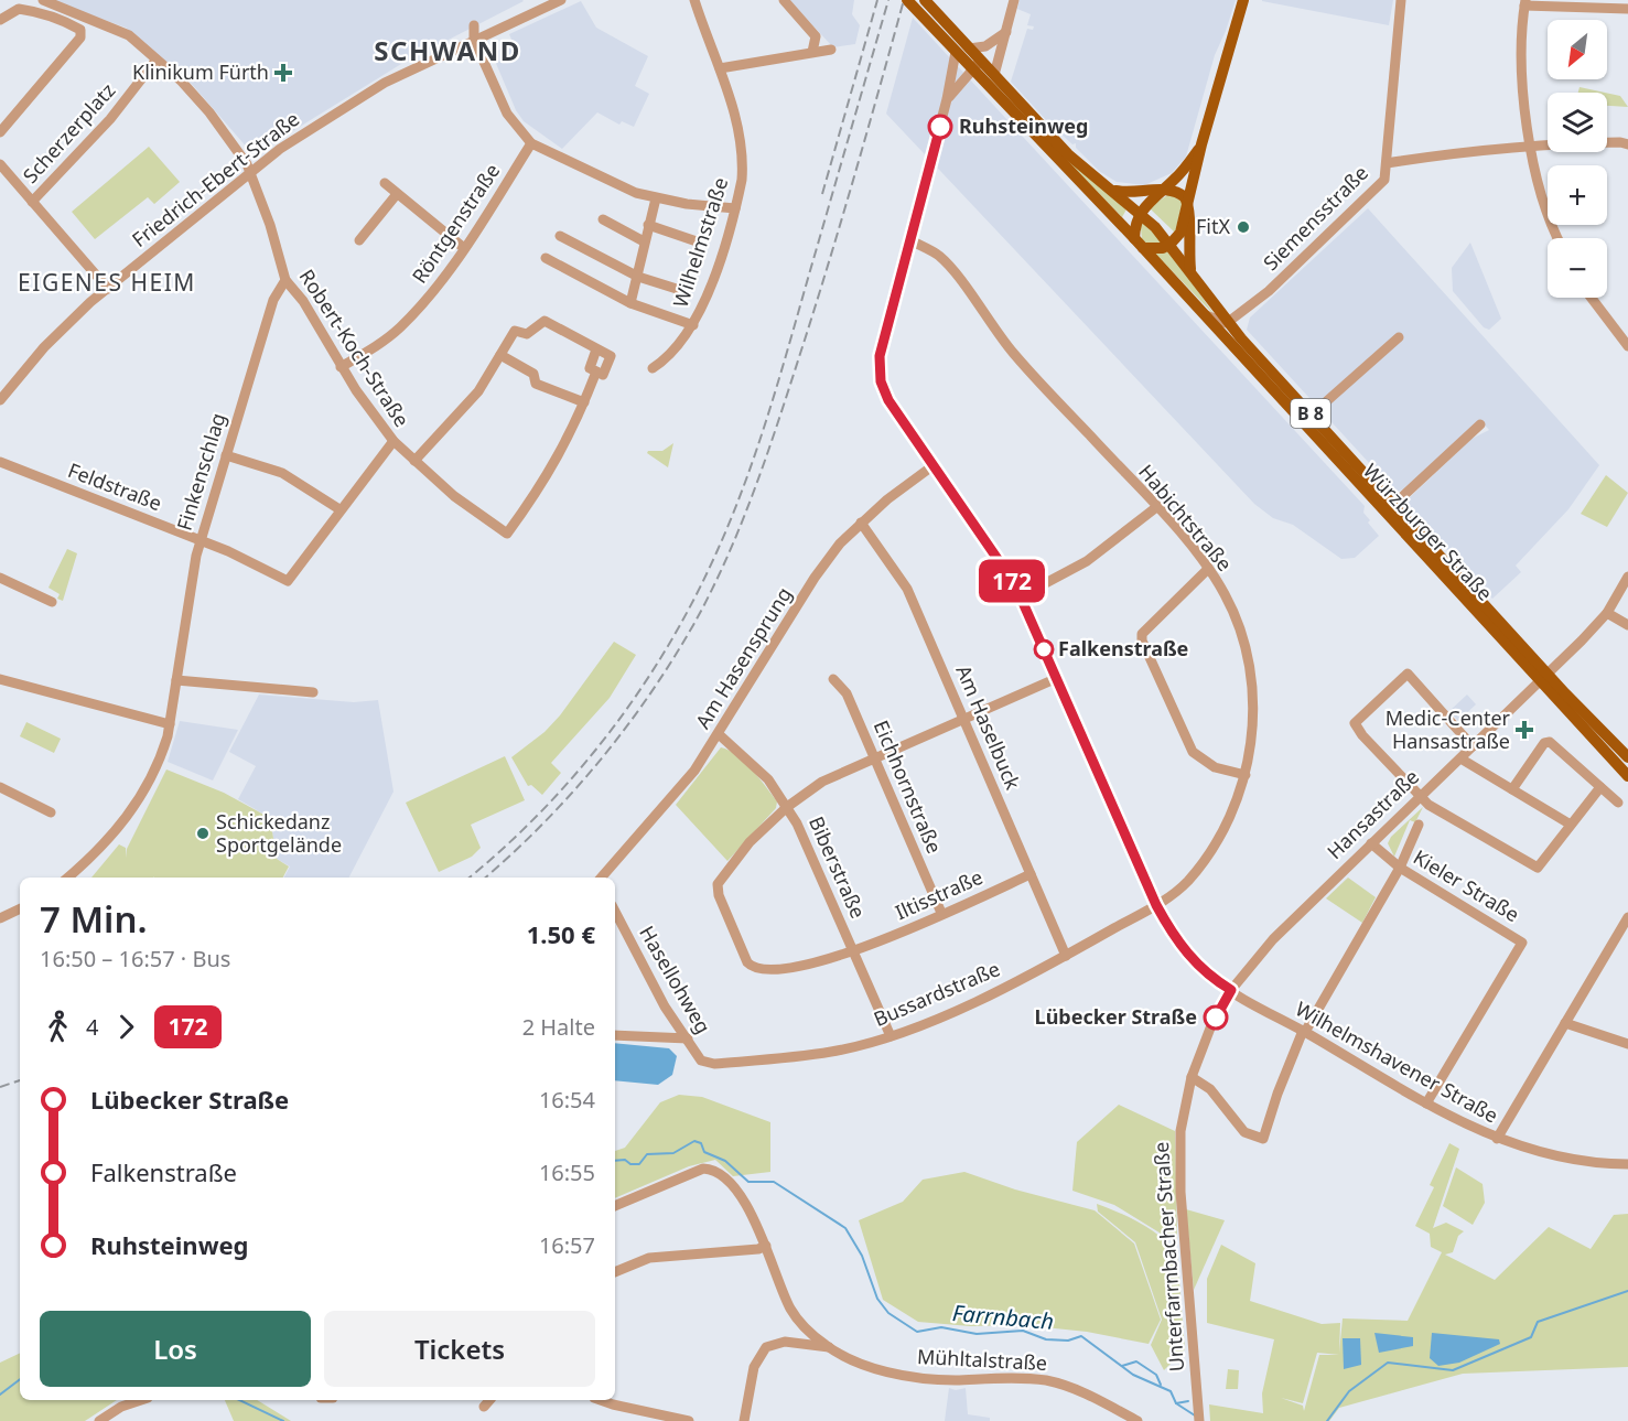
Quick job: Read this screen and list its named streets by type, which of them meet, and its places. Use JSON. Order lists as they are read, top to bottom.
{
  "streets": {
    "main road": ["B 8", "Würzburger Straße"],
    "street": [
      "Scherzerplatz",
      "Friedrich-Ebert-Straße",
      "Siemensstraße",
      "Röntgenstraße",
      "Wilhelmstraße",
      "Robert-Koch-Straße",
      "Finkenschlag",
      "Feldstraße",
      "Habichtstraße",
      "Am Hasensprung",
      "Am Haselbuck",
      "Eichhornstraße",
      "Hansastraße",
      "Biberstraße",
      "Kieler Straße",
      "Iltisstraße",
      "Hasellohweg",
      "Bussardstraße",
      "Wilhelmshavener Straße",
      "Unterfarrnbacher Straße",
      "Mühltalstraße"
    ]
  },
  "crossings": [
    ["Scherzerplatz", "Robert-Koch-Straße"],
    ["Friedrich-Ebert-Straße", "Robert-Koch-Straße"],
    ["Siemensstraße", "Würzburger Straße"],
    ["Röntgenstraße", "Robert-Koch-Straße"],
    ["Robert-Koch-Straße", "Finkenschlag"],
    ["Finkenschlag", "Feldstraße"],
    ["Habichtstraße", "Bussardstraße"],
    ["Würzburger Straße", "Hansastraße"],
    ["Am Hasensprung", "Am Haselbuck"],
    ["Am Hasensprung", "Biberstraße"],
    ["Am Haselbuck", "Iltisstraße"],
    ["Am Haselbuck", "Bussardstraße"],
    ["Eichhornstraße", "Iltisstraße"],
    ["Hansastraße", "Kieler Straße"],
    ["Hansastraße", "Wilhelmshavener Straße"],
    ["Hansastraße", "Unterfarrnbacher Straße"],
    ["Biberstraße", "Iltisstraße"],
    ["Biberstraße", "Bussardstraße"],
    ["Kieler Straße", "Wilhelmshavener Straße"],
    ["Hasellohweg", "Bussardstraße"],
    ["Wilhelmshavener Straße", "Unterfarrnbacher Straße"]
  ],
  "districts": ["SCHWAND", "EIGENES HEIM"],
  "water": ["Farrnbach"],
  "places": {
    "health": ["Klinikum Fürth", "Medic-Center Hansastraße"],
    "other": [
      "Ruhsteinweg",
      "FitX",
      "Falkenstraße",
      "Schickedanz Sportgelände",
      "Lübecker Straße"
    ]
  },
  "lines": ["bus line 172"],
  "north": "bottom left",
  "page": {
    "on_map": "172",
    "map_buttons": ["+", "−"],
    "heading": ["7 Min.", "16:50 – 16:57 · Bus", "1.50 €"],
    "legs": ["4", "172", "2 Halte"],
    "list": [
      {
        "name": "Lübecker Straße",
        "value": "16:54"
      },
      {
        "name": "Falkenstraße",
        "value": "16:55"
      },
      {
        "name": "Ruhsteinweg",
        "value": "16:57"
      }
    ],
    "buttons": ["Los", "Tickets"]
  }
}
